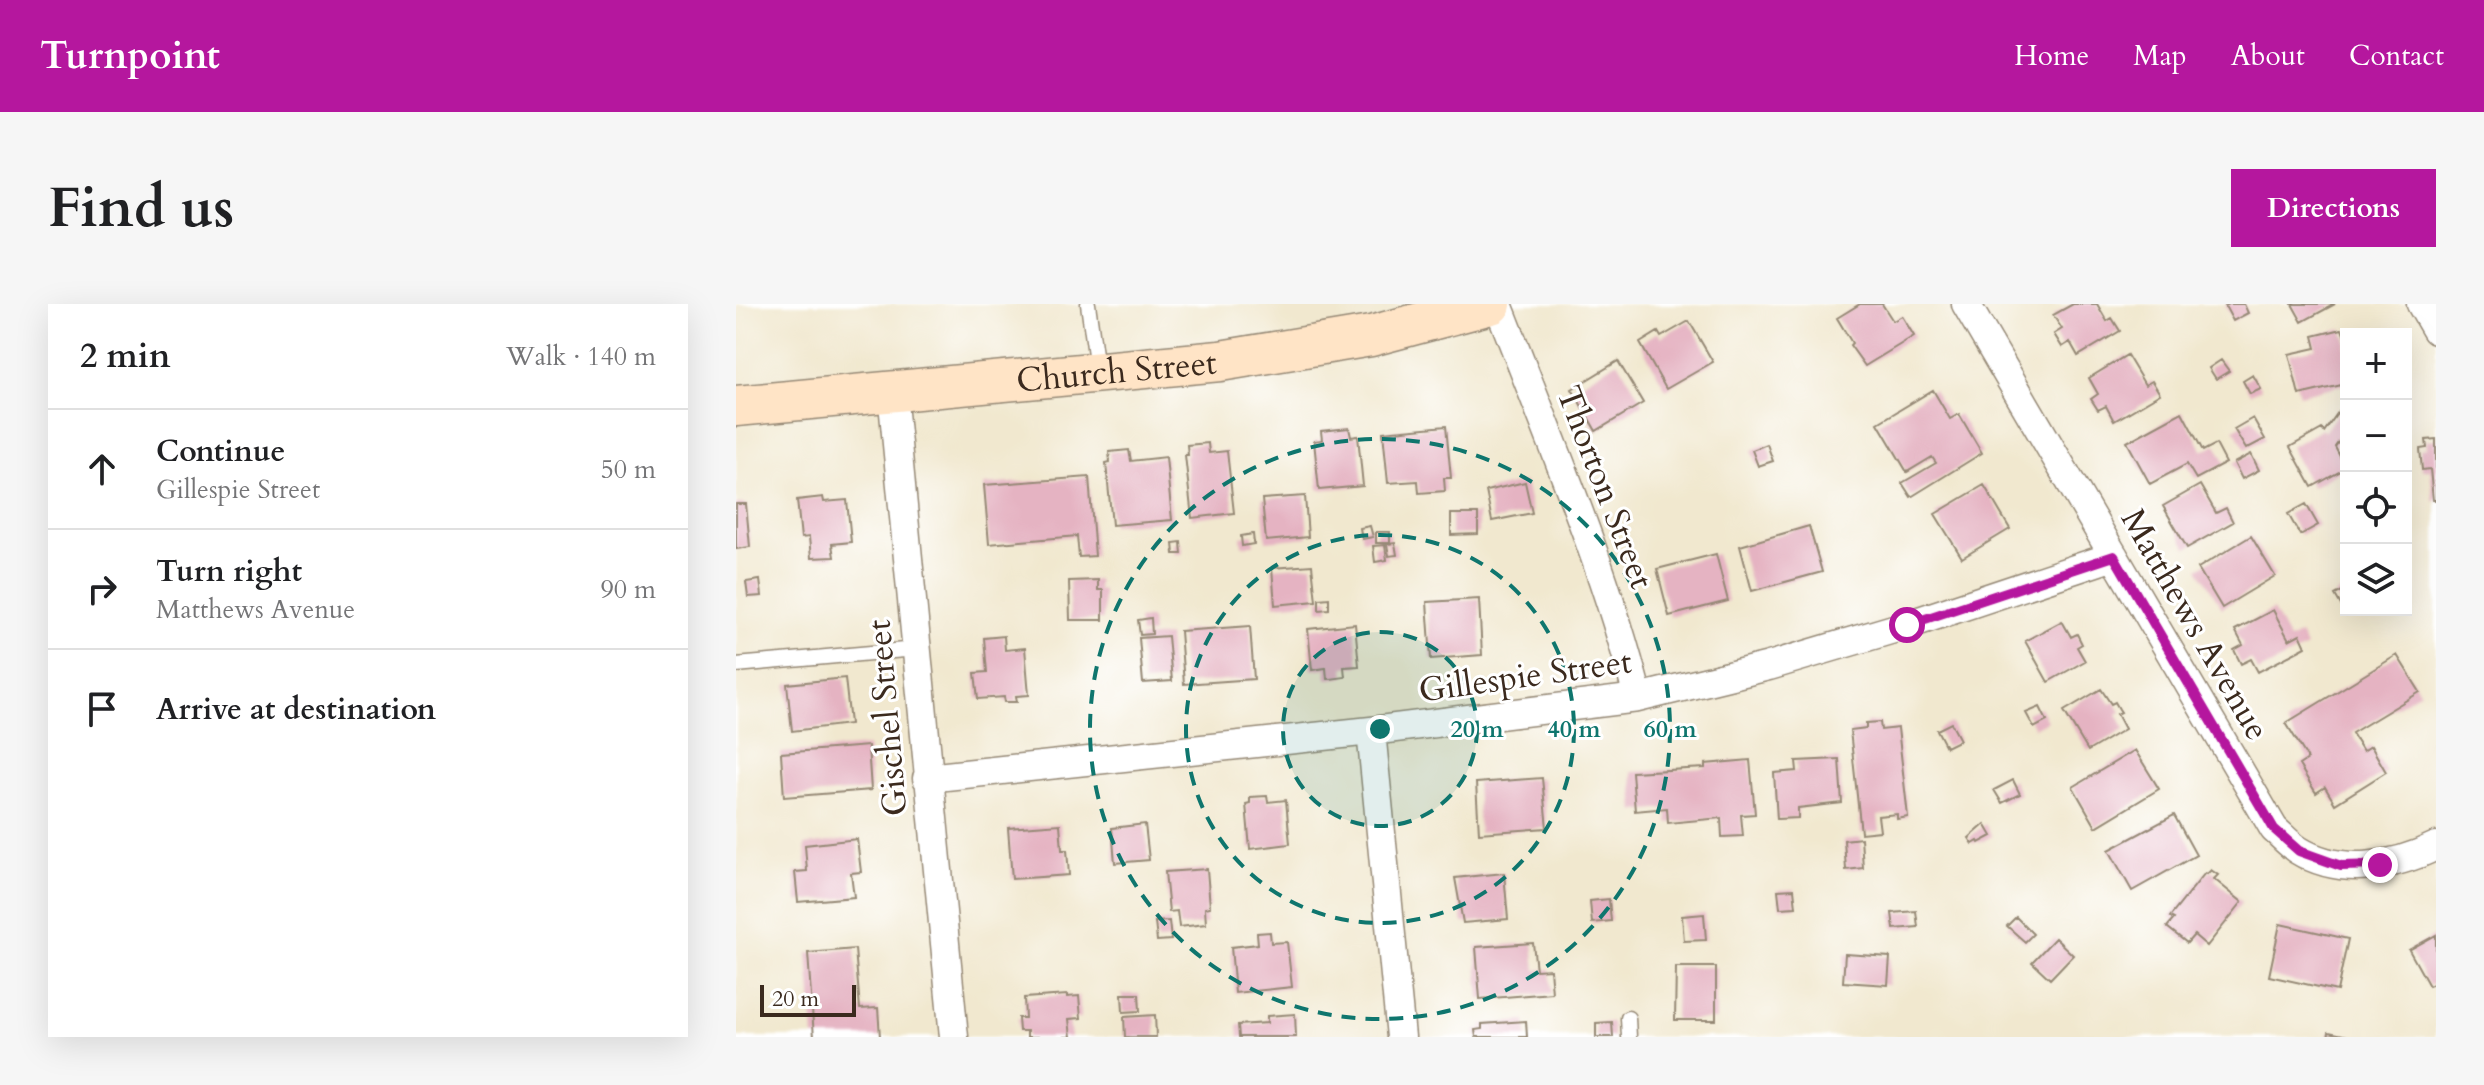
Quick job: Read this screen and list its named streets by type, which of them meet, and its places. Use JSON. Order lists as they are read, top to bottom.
{
  "streets": {
    "main road": ["Church Street"],
    "street": [
      "Thorton Street",
      "Matthews Avenue",
      "Gillespie Street",
      "Gischel Street"
    ]
  },
  "crossings": [
    ["Church Street", "Gischel Street"],
    ["Thorton Street", "Gillespie Street"],
    ["Matthews Avenue", "Gillespie Street"],
    ["Gillespie Street", "Gischel Street"]
  ],
  "scale_bar": "20 m",
  "page": {
    "header": "Turnpoint",
    "nav": [
      "Home",
      "Map",
      "About",
      "Contact"
    ],
    "buttons": "Directions",
    "title": "Find us",
    "heading": ["2 min", "Walk · 140 m"],
    "map_buttons": ["+", "−"],
    "list": [
      ["Continue", "Gillespie Street", "50 m"],
      ["Turn right", "Matthews Avenue", "90 m"],
      "Arrive at destination"
    ],
    "scale": "20 m"
  },
  "rings": ["20 m", "40 m", "60 m"]
}
